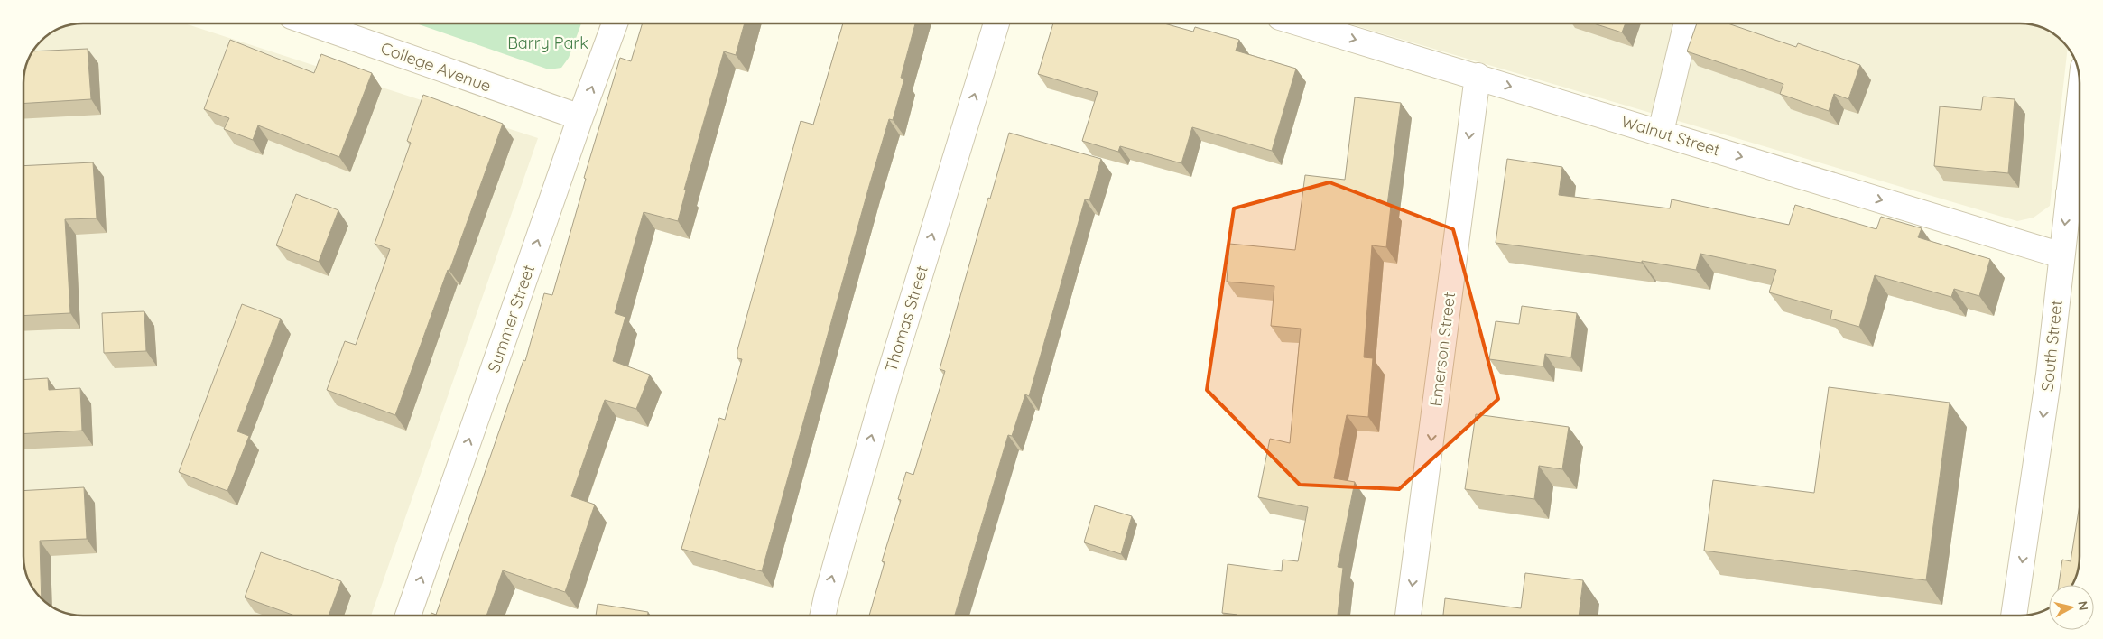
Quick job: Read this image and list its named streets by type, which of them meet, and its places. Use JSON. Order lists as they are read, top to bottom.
{
  "streets": {
    "street": [
      "College Avenue",
      "Walnut Street",
      "Summer Street",
      "Thomas Street",
      "South Street",
      "Emerson Street"
    ]
  },
  "crossings": [
    ["College Avenue", "Summer Street"],
    ["Walnut Street", "South Street"],
    ["Walnut Street", "Emerson Street"]
  ],
  "one_way": [
    "Walnut Street",
    "Summer Street",
    "Thomas Street",
    "South Street",
    "Emerson Street"
  ],
  "parks": ["Barry Park"],
  "north": "right"
}
